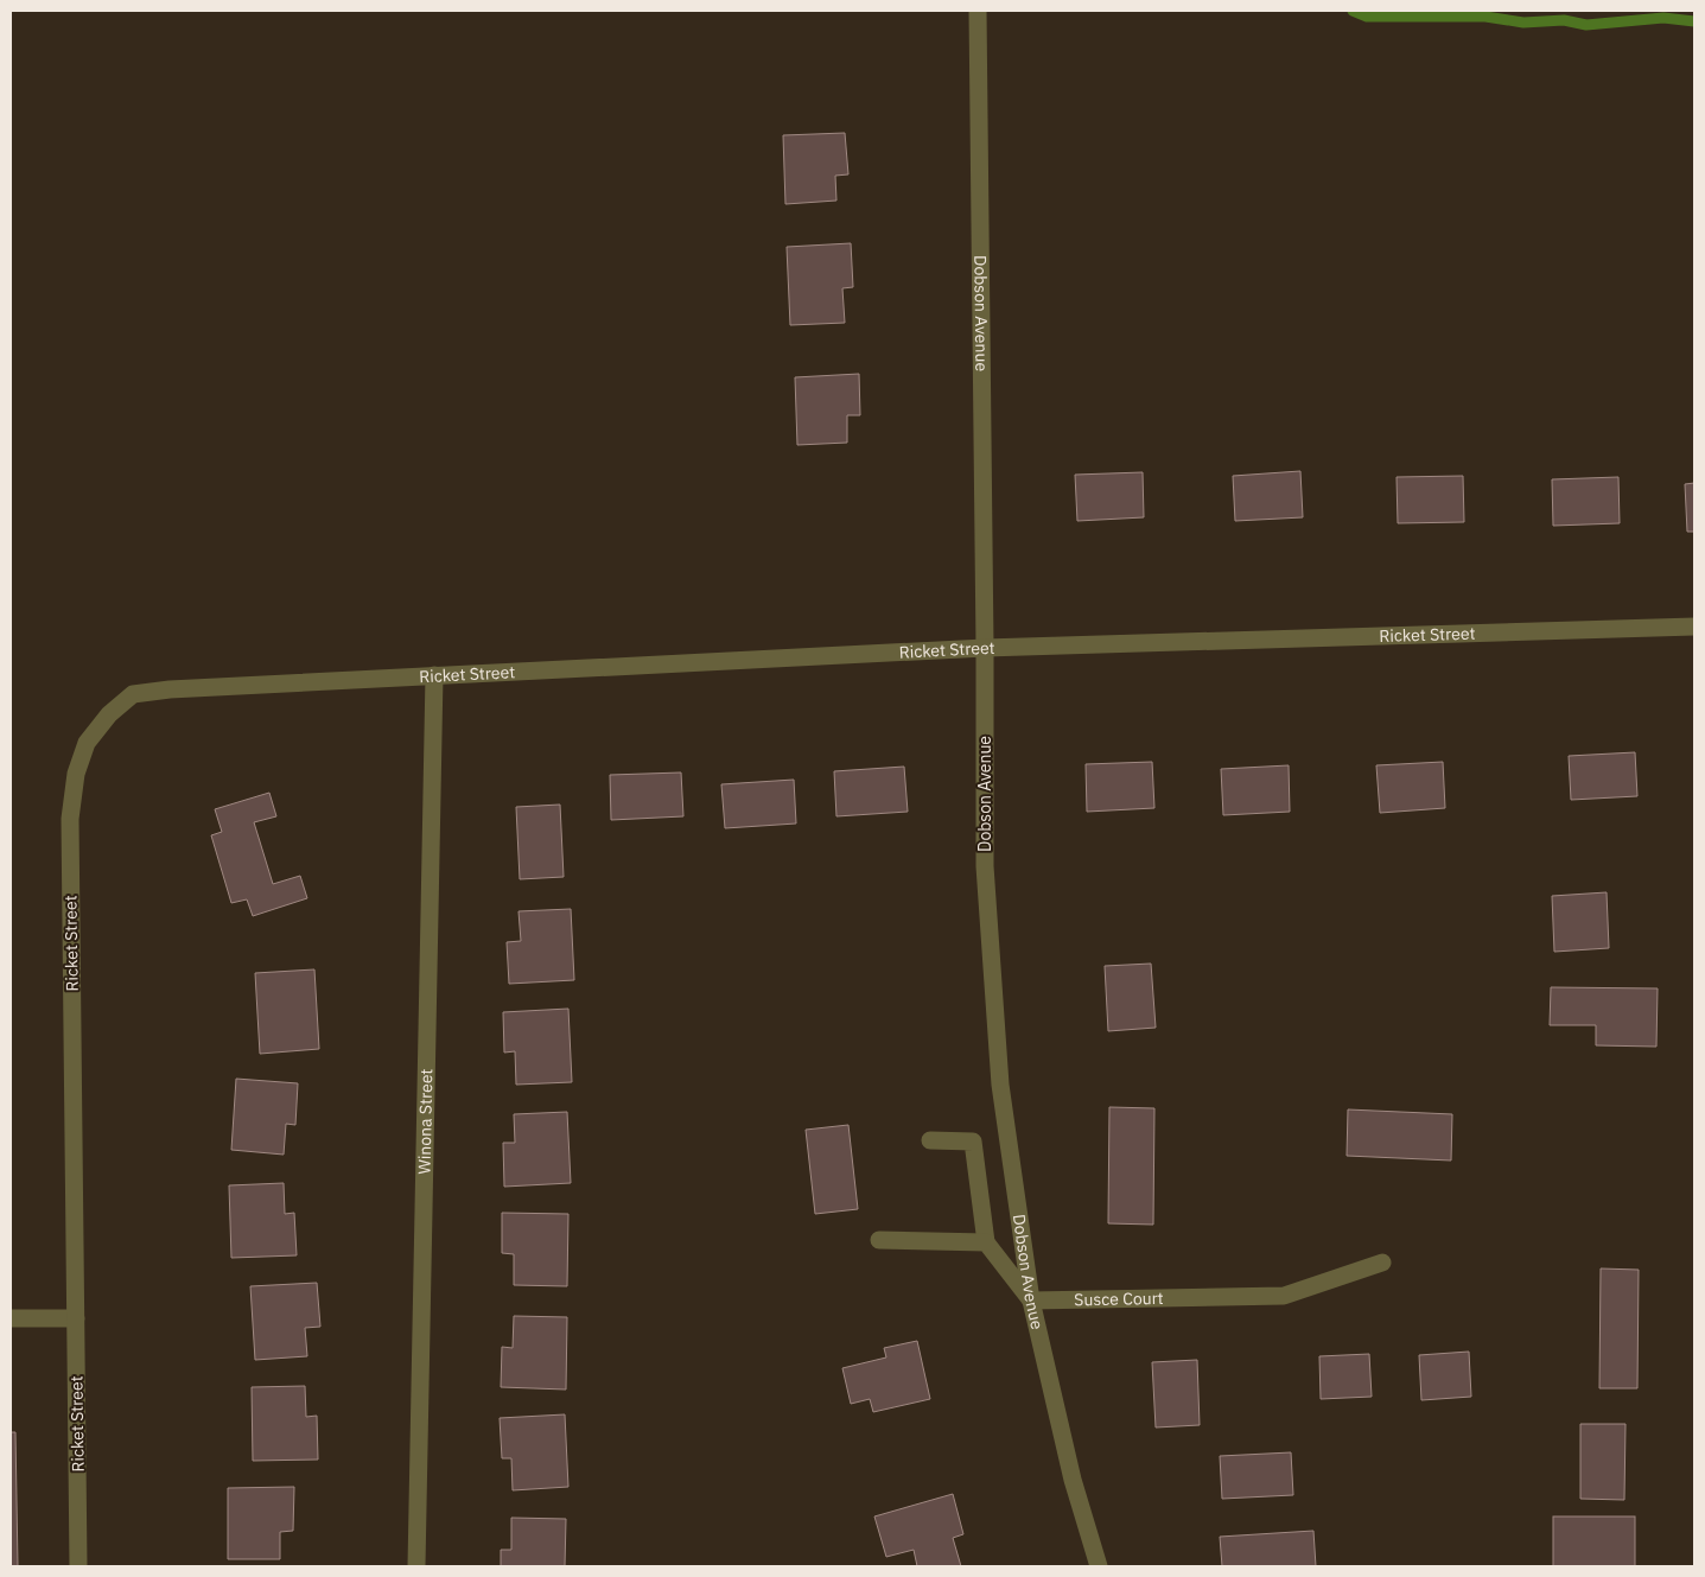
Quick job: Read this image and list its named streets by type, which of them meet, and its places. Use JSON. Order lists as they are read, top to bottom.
{
  "streets": {
    "street": [
      "Dobson Avenue",
      "Ricket Street",
      "Winona Street",
      "Susce Court"
    ]
  },
  "crossings": [
    ["Dobson Avenue", "Ricket Street"],
    ["Dobson Avenue", "Susce Court"],
    ["Ricket Street", "Winona Street"]
  ]
}
